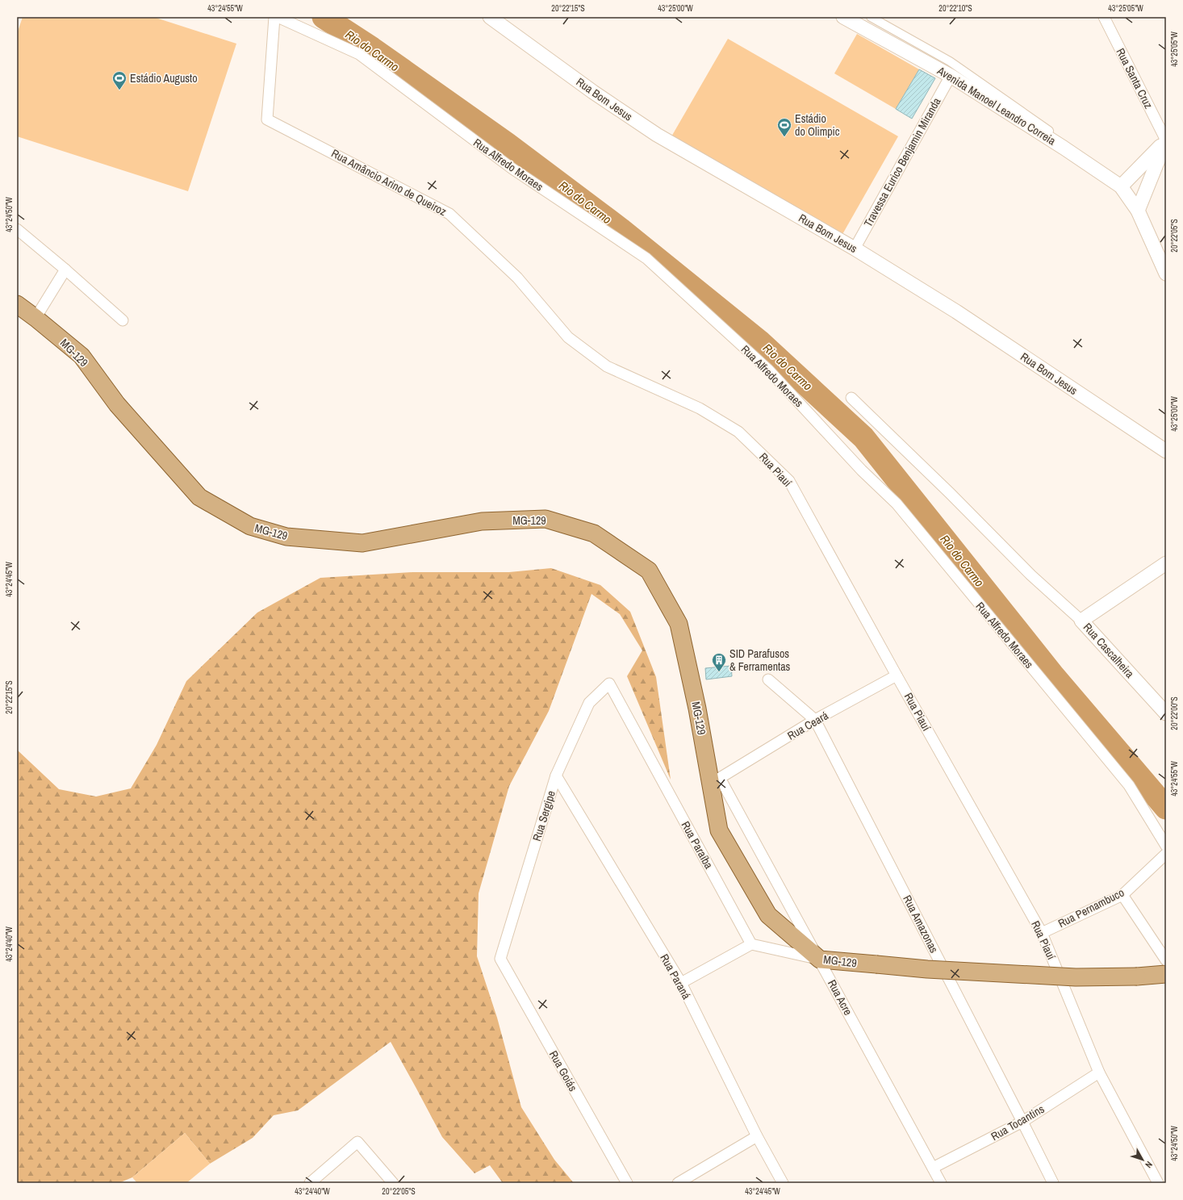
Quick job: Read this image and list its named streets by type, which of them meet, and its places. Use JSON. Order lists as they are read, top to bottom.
{
  "streets": {
    "main road": ["MG-129"],
    "street": [
      "Rua Santa Cruz",
      "Rua Bom Jesus",
      "Avenida Manoel Leandro Correia",
      "Travessa Eurico Benjamin Miranda",
      "Rua Alfredo Moraes",
      "Rua Amâncio Arino de Queiroz",
      "Rua Piauí",
      "Rua Cascalheira",
      "Rua Ceará",
      "Rua Sergipe",
      "Rua Paraíba",
      "Rua Pernambuco",
      "Rua Amazonas",
      "Rua Paraná",
      "Rua Acre",
      "Rua Goiás",
      "Rua Tocantins"
    ]
  },
  "crossings": [
    ["Rua Bom Jesus", "Travessa Eurico Benjamin Miranda"],
    ["Avenida Manoel Leandro Correia", "Travessa Eurico Benjamin Miranda"],
    ["Rua Amâncio Arino de Queiroz", "Rua Piauí"],
    ["MG-129", "Rua Acre"],
    ["Rua Piauí", "Rua Ceará"],
    ["Rua Piauí", "Rua Pernambuco"],
    ["Rua Piauí", "Rua Tocantins"],
    ["Rua Ceará", "Rua Amazonas"],
    ["Rua Ceará", "Rua Acre"],
    ["Rua Sergipe", "Rua Paraíba"],
    ["Rua Sergipe", "Rua Paraná"],
    ["Rua Sergipe", "Rua Goiás"],
    ["Rua Amazonas", "Rua Tocantins"],
    ["Rua Acre", "Rua Tocantins"]
  ],
  "water": ["Rio do Carmo"],
  "places": {
    "sports": ["Estádio Augusto", "Estádio do Olimpic"],
    "building": ["SID Parafusos & Ferramentas"]
  },
  "north": "bottom right",
  "coordinates": [
    "43°24'55\"W",
    "20°22'15\"S",
    "43°25'00\"W",
    "20°22'10\"S",
    "43°25'05\"W",
    "43°24'50\"W",
    "20°22'05\"S",
    "43°24'45\"W",
    "20°22'00\"S",
    "43°24'40\"W"
  ]
}
